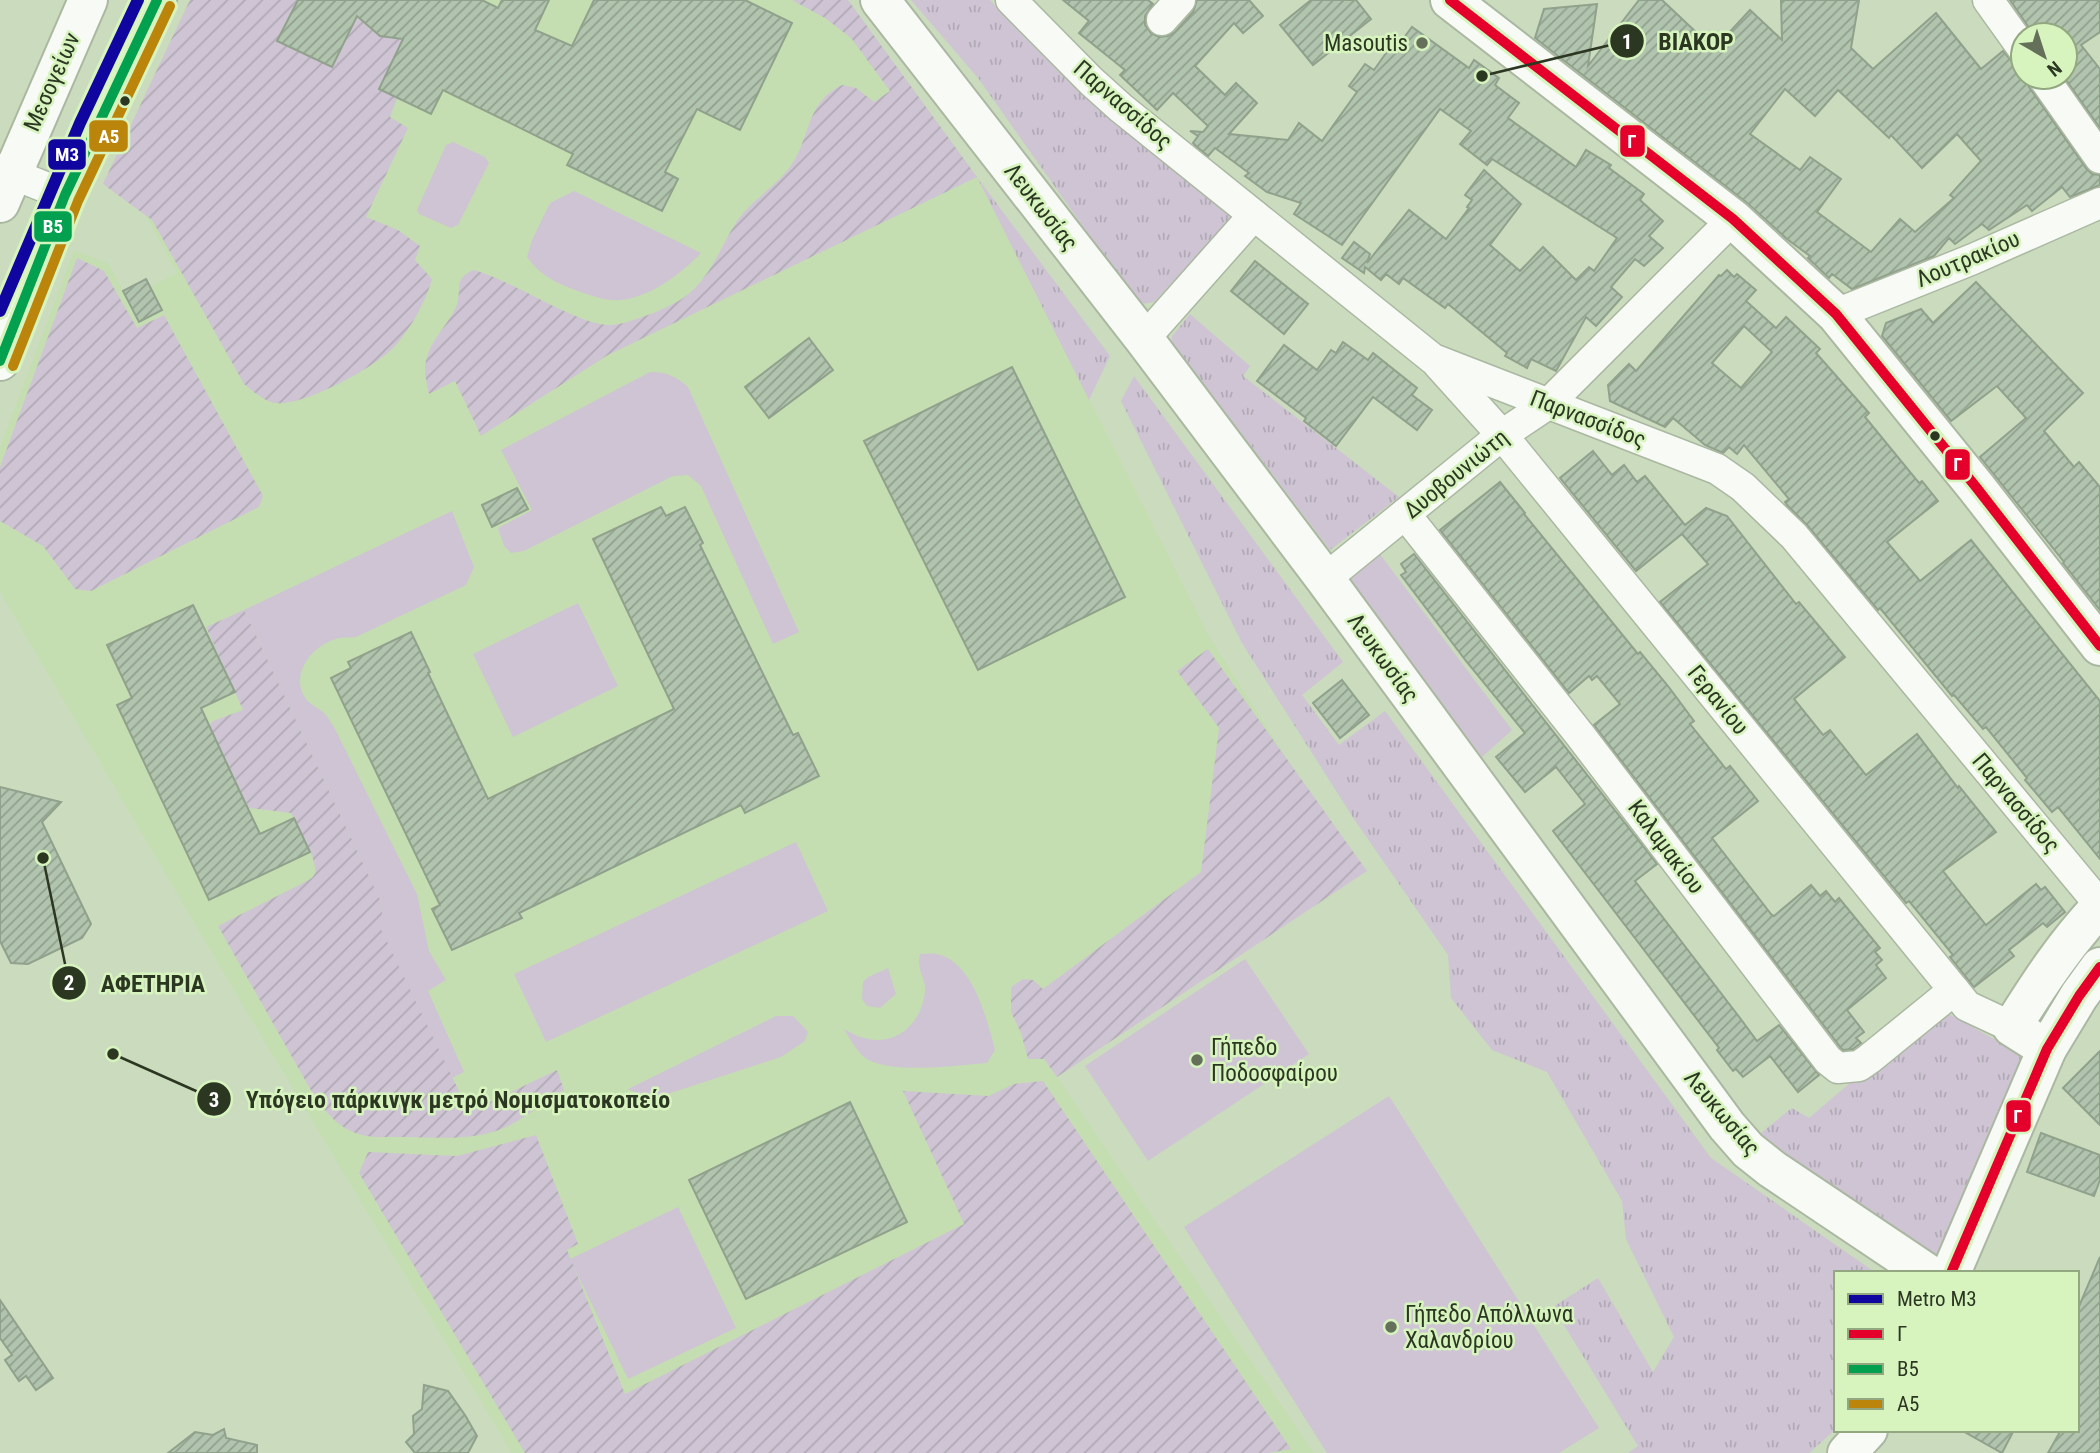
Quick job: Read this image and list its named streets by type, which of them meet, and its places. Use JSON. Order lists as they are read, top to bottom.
{
  "streets": {
    "street": [
      "Μεσογείων",
      "Παρνασσίδος",
      "Λευκωσίας",
      "Λουτρακίου",
      "Δυοβουνιώτη",
      "Γερανίου",
      "Καλαμακίου"
    ]
  },
  "crossings": [
    ["Παρνασσίδος", "Δυοβουνιώτη"],
    ["Παρνασσίδος", "Γερανίου"],
    ["Λευκωσίας", "Δυοβουνιώτη"],
    ["Δυοβουνιώτη", "Γερανίου"],
    ["Δυοβουνιώτη", "Καλαμακίου"],
    ["Γερανίου", "Καλαμακίου"]
  ],
  "places": [
    "Masoutis",
    "ΒΙΑΚΟΡ",
    "ΑΦΕΤΗΡΙΑ",
    "Υπόγειο πάρκινγκ μετρό Νομισματοκοπείο",
    "Γήπεδο Ποδοσφαίρου",
    "Γήπεδο Απόλλωνα Χαλανδρίου"
  ],
  "lines": [
    "metro line Μ3",
    "transit line Γ",
    "transit line Β5",
    "transit line A5"
  ],
  "legend": [
    "Metro Μ3",
    "Γ",
    "Β5",
    "A5"
  ],
  "north": "bottom right"
}
